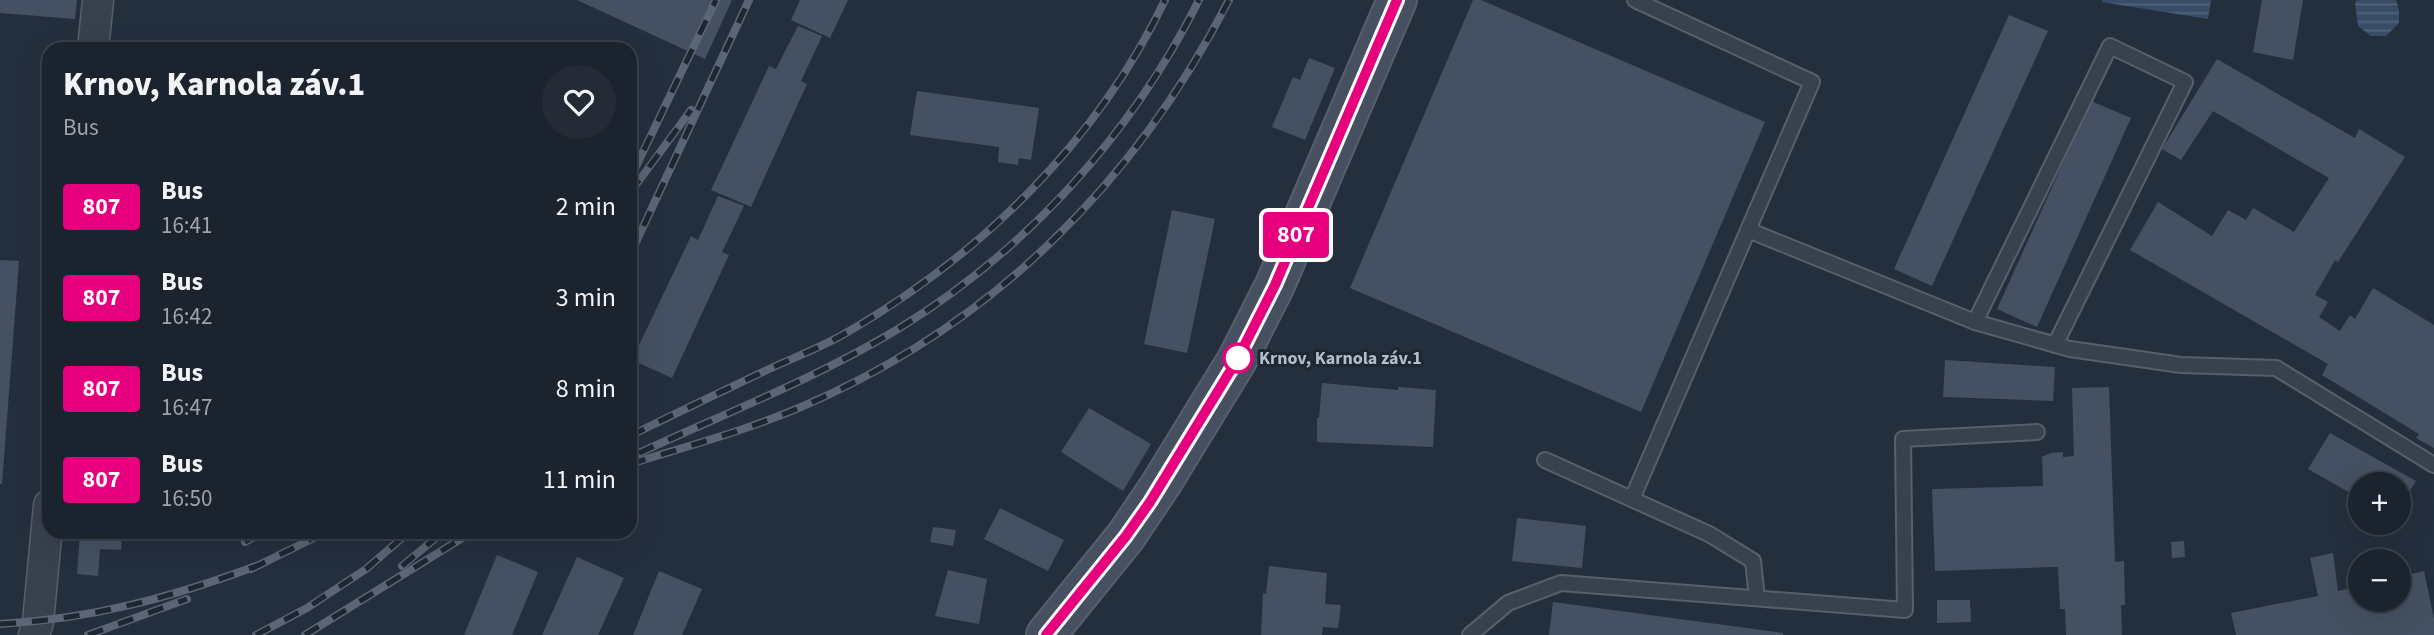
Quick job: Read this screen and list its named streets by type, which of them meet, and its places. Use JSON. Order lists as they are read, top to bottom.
{
  "places": ["Krnov, Karnola záv.1"],
  "lines": ["bus line 807"],
  "page": {
    "on_map": "807",
    "heading": ["Krnov, Karnola záv.1", "Bus"],
    "list": [
      {
        "mark": "807",
        "name": "Bus",
        "note": "16:41",
        "value": "2 min"
      },
      {
        "mark": "807",
        "name": "Bus",
        "note": "16:42",
        "value": "3 min"
      },
      {
        "mark": "807",
        "name": "Bus",
        "note": "16:47",
        "value": "8 min"
      },
      {
        "mark": "807",
        "name": "Bus",
        "note": "16:50",
        "value": "11 min"
      }
    ],
    "map_buttons": ["+", "−"]
  }
}
